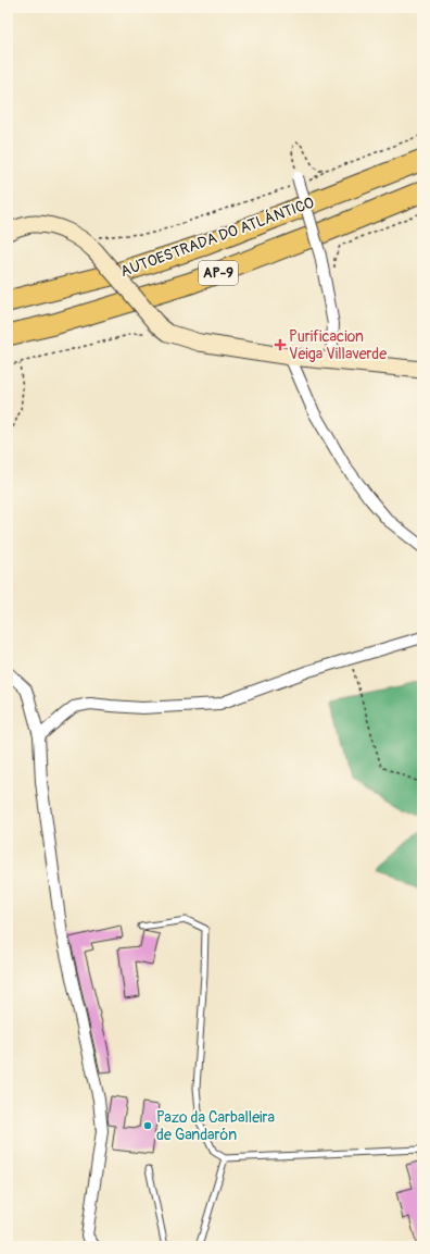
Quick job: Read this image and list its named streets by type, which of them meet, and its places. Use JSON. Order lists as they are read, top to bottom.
{
  "streets": {
    "highway": ["AUTOESTRADA DO ATLÁNTICO", "AP-9"]
  },
  "places": {
    "health": ["Purificacion Veiga Villaverde"],
    "other": ["Pazo da Carballeira de Gandarón"]
  }
}
